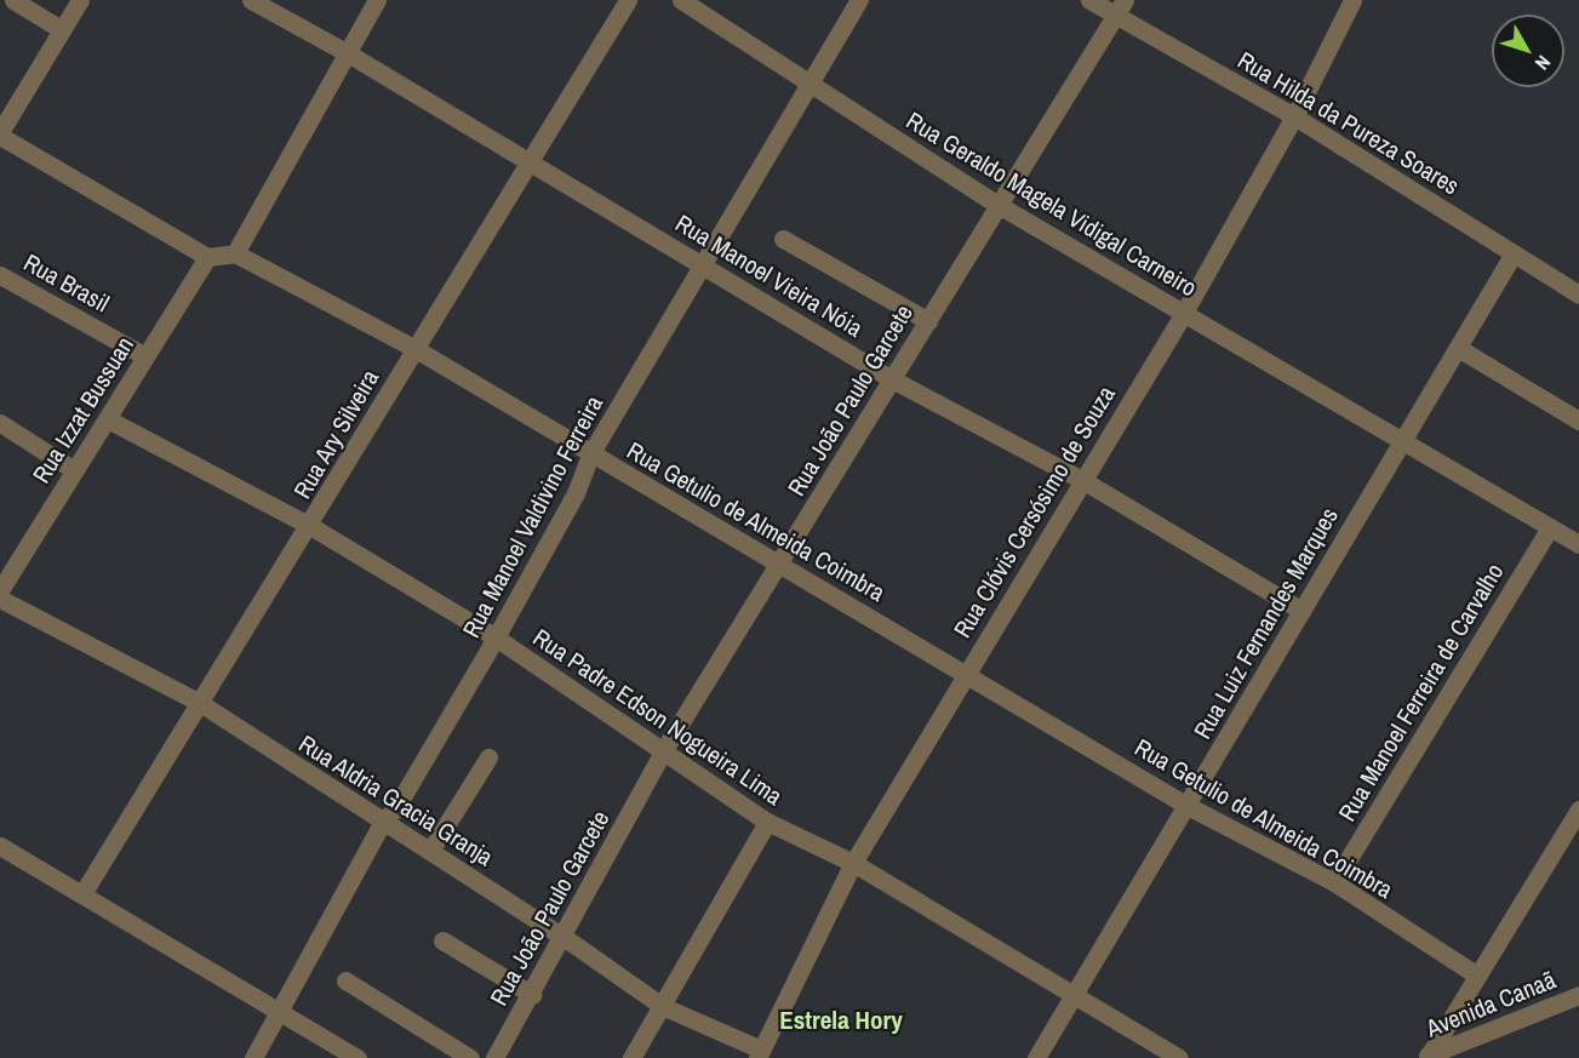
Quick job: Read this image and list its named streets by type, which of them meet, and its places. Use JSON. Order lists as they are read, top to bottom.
{
  "streets": {
    "street": [
      "Rua Hilda da Pureza Soares",
      "Rua Geraldo Magela Vidigal Carneiro",
      "Rua Manoel Vieira Nóia",
      "Rua Brasil",
      "Rua João Paulo Garcete",
      "Rua Izzat Bussuan",
      "Rua Ary Silveira",
      "Rua Clóvis Cersósimo de Souza",
      "Rua Manoel Valdivino Ferreira",
      "Rua Getulio de Almeida Coimbra",
      "Rua Luiz Fernandes Marques",
      "Rua Manoel Ferreira de Carvalho",
      "Rua Padre Edson Nogueira Lima",
      "Rua Aldria Gracia Granja",
      "Avenida Canaã"
    ]
  },
  "crossings": [
    ["Rua Hilda da Pureza Soares", "Rua João Paulo Garcete"],
    ["Rua Hilda da Pureza Soares", "Rua Clóvis Cersósimo de Souza"],
    ["Rua Geraldo Magela Vidigal Carneiro", "Rua João Paulo Garcete"],
    ["Rua Geraldo Magela Vidigal Carneiro", "Rua Clóvis Cersósimo de Souza"],
    ["Rua Geraldo Magela Vidigal Carneiro", "Rua Manoel Valdivino Ferreira"],
    ["Rua Geraldo Magela Vidigal Carneiro", "Rua Luiz Fernandes Marques"],
    ["Rua Geraldo Magela Vidigal Carneiro", "Rua Manoel Ferreira de Carvalho"],
    ["Rua Manoel Vieira Nóia", "Rua João Paulo Garcete"],
    ["Rua Manoel Vieira Nóia", "Rua Ary Silveira"],
    ["Rua Manoel Vieira Nóia", "Rua Clóvis Cersósimo de Souza"],
    ["Rua Manoel Vieira Nóia", "Rua Manoel Valdivino Ferreira"],
    ["Rua Manoel Vieira Nóia", "Rua Luiz Fernandes Marques"],
    ["Rua Brasil", "Rua Izzat Bussuan"],
    ["Rua João Paulo Garcete", "Rua Getulio de Almeida Coimbra"],
    ["Rua João Paulo Garcete", "Rua Padre Edson Nogueira Lima"],
    ["Rua João Paulo Garcete", "Rua Aldria Gracia Granja"],
    ["Rua Izzat Bussuan", "Rua Padre Edson Nogueira Lima"],
    ["Rua Ary Silveira", "Rua Getulio de Almeida Coimbra"],
    ["Rua Ary Silveira", "Rua Padre Edson Nogueira Lima"],
    ["Rua Ary Silveira", "Rua Aldria Gracia Granja"],
    ["Rua Clóvis Cersósimo de Souza", "Rua Getulio de Almeida Coimbra"],
    ["Rua Clóvis Cersósimo de Souza", "Rua Padre Edson Nogueira Lima"],
    ["Rua Clóvis Cersósimo de Souza", "Rua Aldria Gracia Granja"],
    ["Rua Manoel Valdivino Ferreira", "Rua Getulio de Almeida Coimbra"],
    ["Rua Manoel Valdivino Ferreira", "Rua Padre Edson Nogueira Lima"],
    ["Rua Manoel Valdivino Ferreira", "Rua Aldria Gracia Granja"],
    ["Rua Getulio de Almeida Coimbra", "Rua Luiz Fernandes Marques"],
    ["Rua Getulio de Almeida Coimbra", "Rua Manoel Ferreira de Carvalho"],
    ["Rua Luiz Fernandes Marques", "Rua Padre Edson Nogueira Lima"]
  ],
  "districts": ["Estrela Hory"],
  "north": "bottom right"
}
